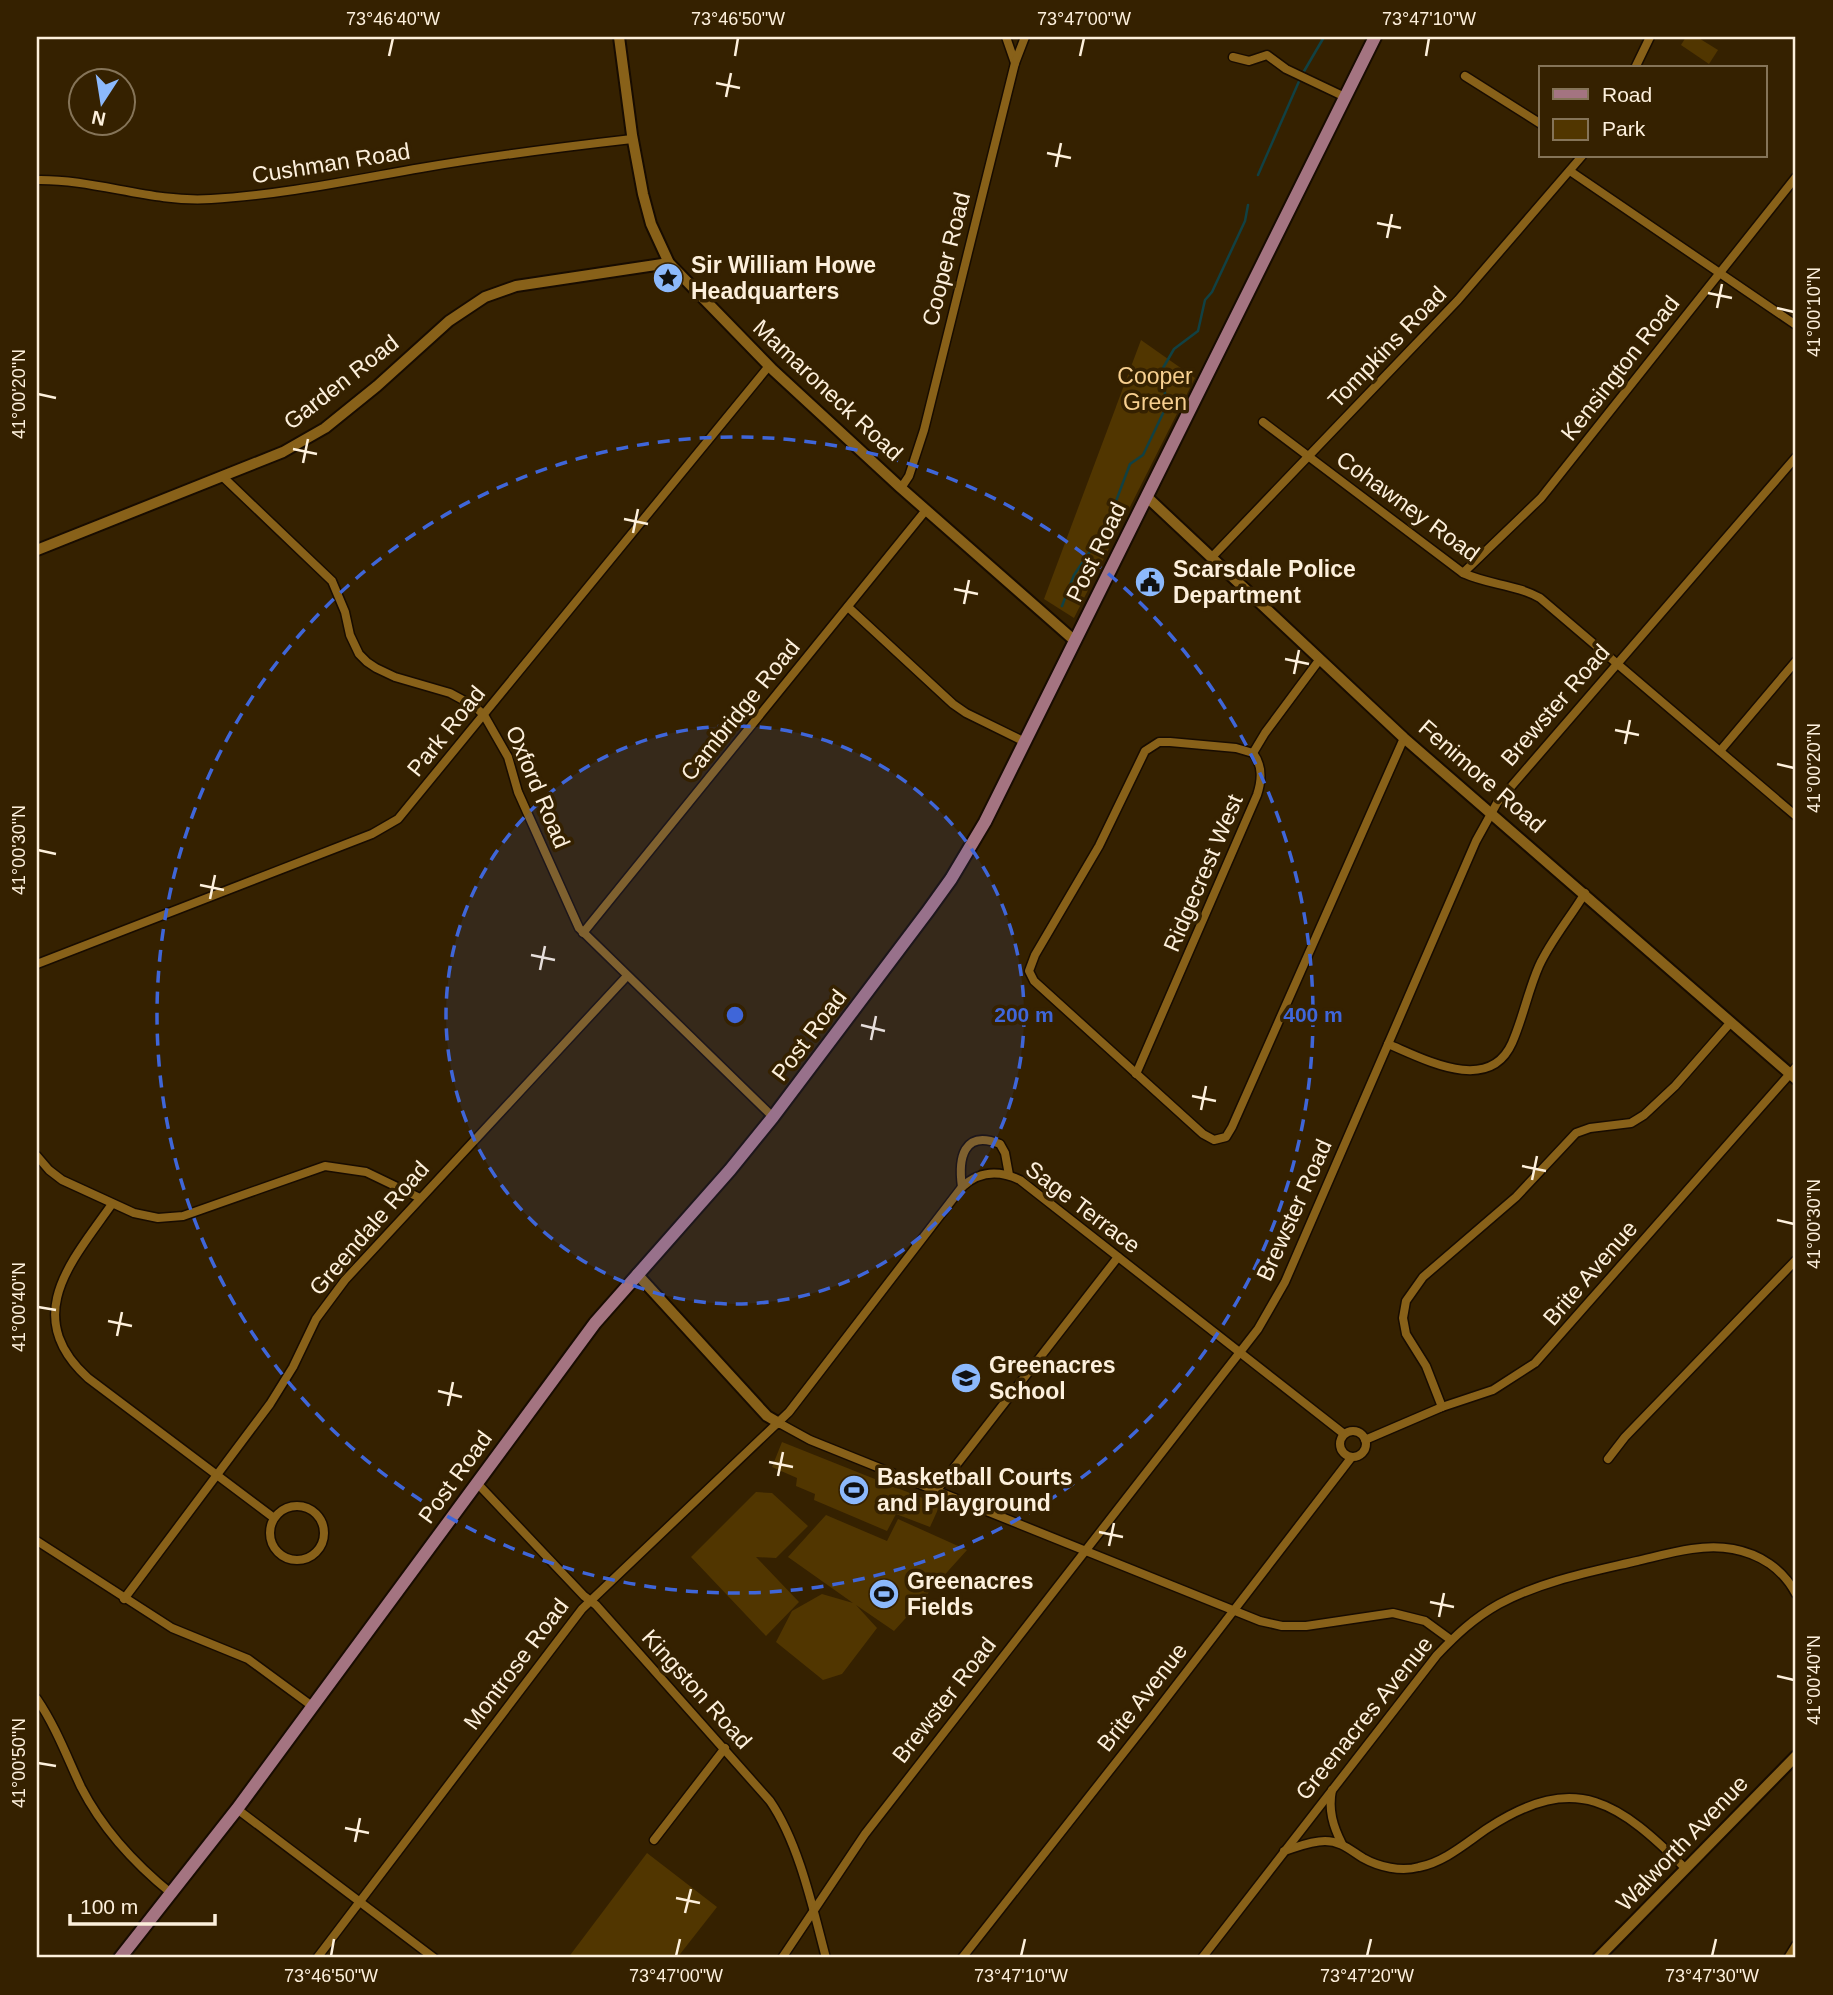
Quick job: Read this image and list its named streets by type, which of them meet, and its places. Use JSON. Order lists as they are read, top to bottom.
{
  "streets": {
    "main road": ["Post Road"],
    "street": [
      "Cushman Road",
      "Cooper Road",
      "Tompkins Road",
      "Kensington Road",
      "Garden Road",
      "Mamaroneck Road",
      "Cohawney Road",
      "Brewster Road",
      "Cambridge Road",
      "Park Road",
      "Fenimore Road",
      "Oxford Road",
      "Ridgecrest West",
      "Sage Terrace",
      "Greendale Road",
      "Brite Avenue",
      "Montrose Road",
      "Kingston Road",
      "Greenacres Avenue",
      "Walworth Avenue"
    ]
  },
  "crossings": [
    ["Cushman Road", "Mamaroneck Road"],
    ["Cooper Road", "Mamaroneck Road"],
    ["Tompkins Road", "Cohawney Road"],
    ["Tompkins Road", "Fenimore Road"],
    ["Kensington Road", "Cohawney Road"],
    ["Garden Road", "Mamaroneck Road"],
    ["Garden Road", "Oxford Road"],
    ["Mamaroneck Road", "Post Road"],
    ["Mamaroneck Road", "Cambridge Road"],
    ["Mamaroneck Road", "Park Road"],
    ["Cohawney Road", "Brewster Road"],
    ["Post Road", "Fenimore Road"],
    ["Post Road", "Oxford Road"],
    ["Post Road", "Kingston Road"],
    ["Brewster Road", "Fenimore Road"],
    ["Brewster Road", "Sage Terrace"],
    ["Brewster Road", "Kingston Road"],
    ["Cambridge Road", "Oxford Road"],
    ["Park Road", "Oxford Road"],
    ["Fenimore Road", "Brite Avenue"],
    ["Oxford Road", "Greendale Road"],
    ["Sage Terrace", "Brite Avenue"],
    ["Sage Terrace", "Montrose Road"],
    ["Montrose Road", "Kingston Road"]
  ],
  "parks": ["Cooper Green"],
  "places": {
    "place": ["Sir William Howe Headquarters"],
    "public building": ["Scarsdale Police Department"],
    "school or university": ["Greenacres School"],
    "sports": ["Basketball Courts and Playground", "Greenacres Fields"]
  },
  "legend": ["Road", "Park"],
  "scale_bar": "100 m",
  "north": "bottom",
  "coordinates": [
    "73°46'40\"W",
    "73°46'50\"W",
    "73°47'00\"W",
    "73°47'10\"W",
    "41°00'10\"N",
    "41°00'20\"N",
    "41°00'30\"N",
    "41°00'40\"N",
    "41°00'50\"N",
    "73°47'20\"W",
    "73°47'30\"W"
  ],
  "rings": ["200 m", "400 m"]
}
